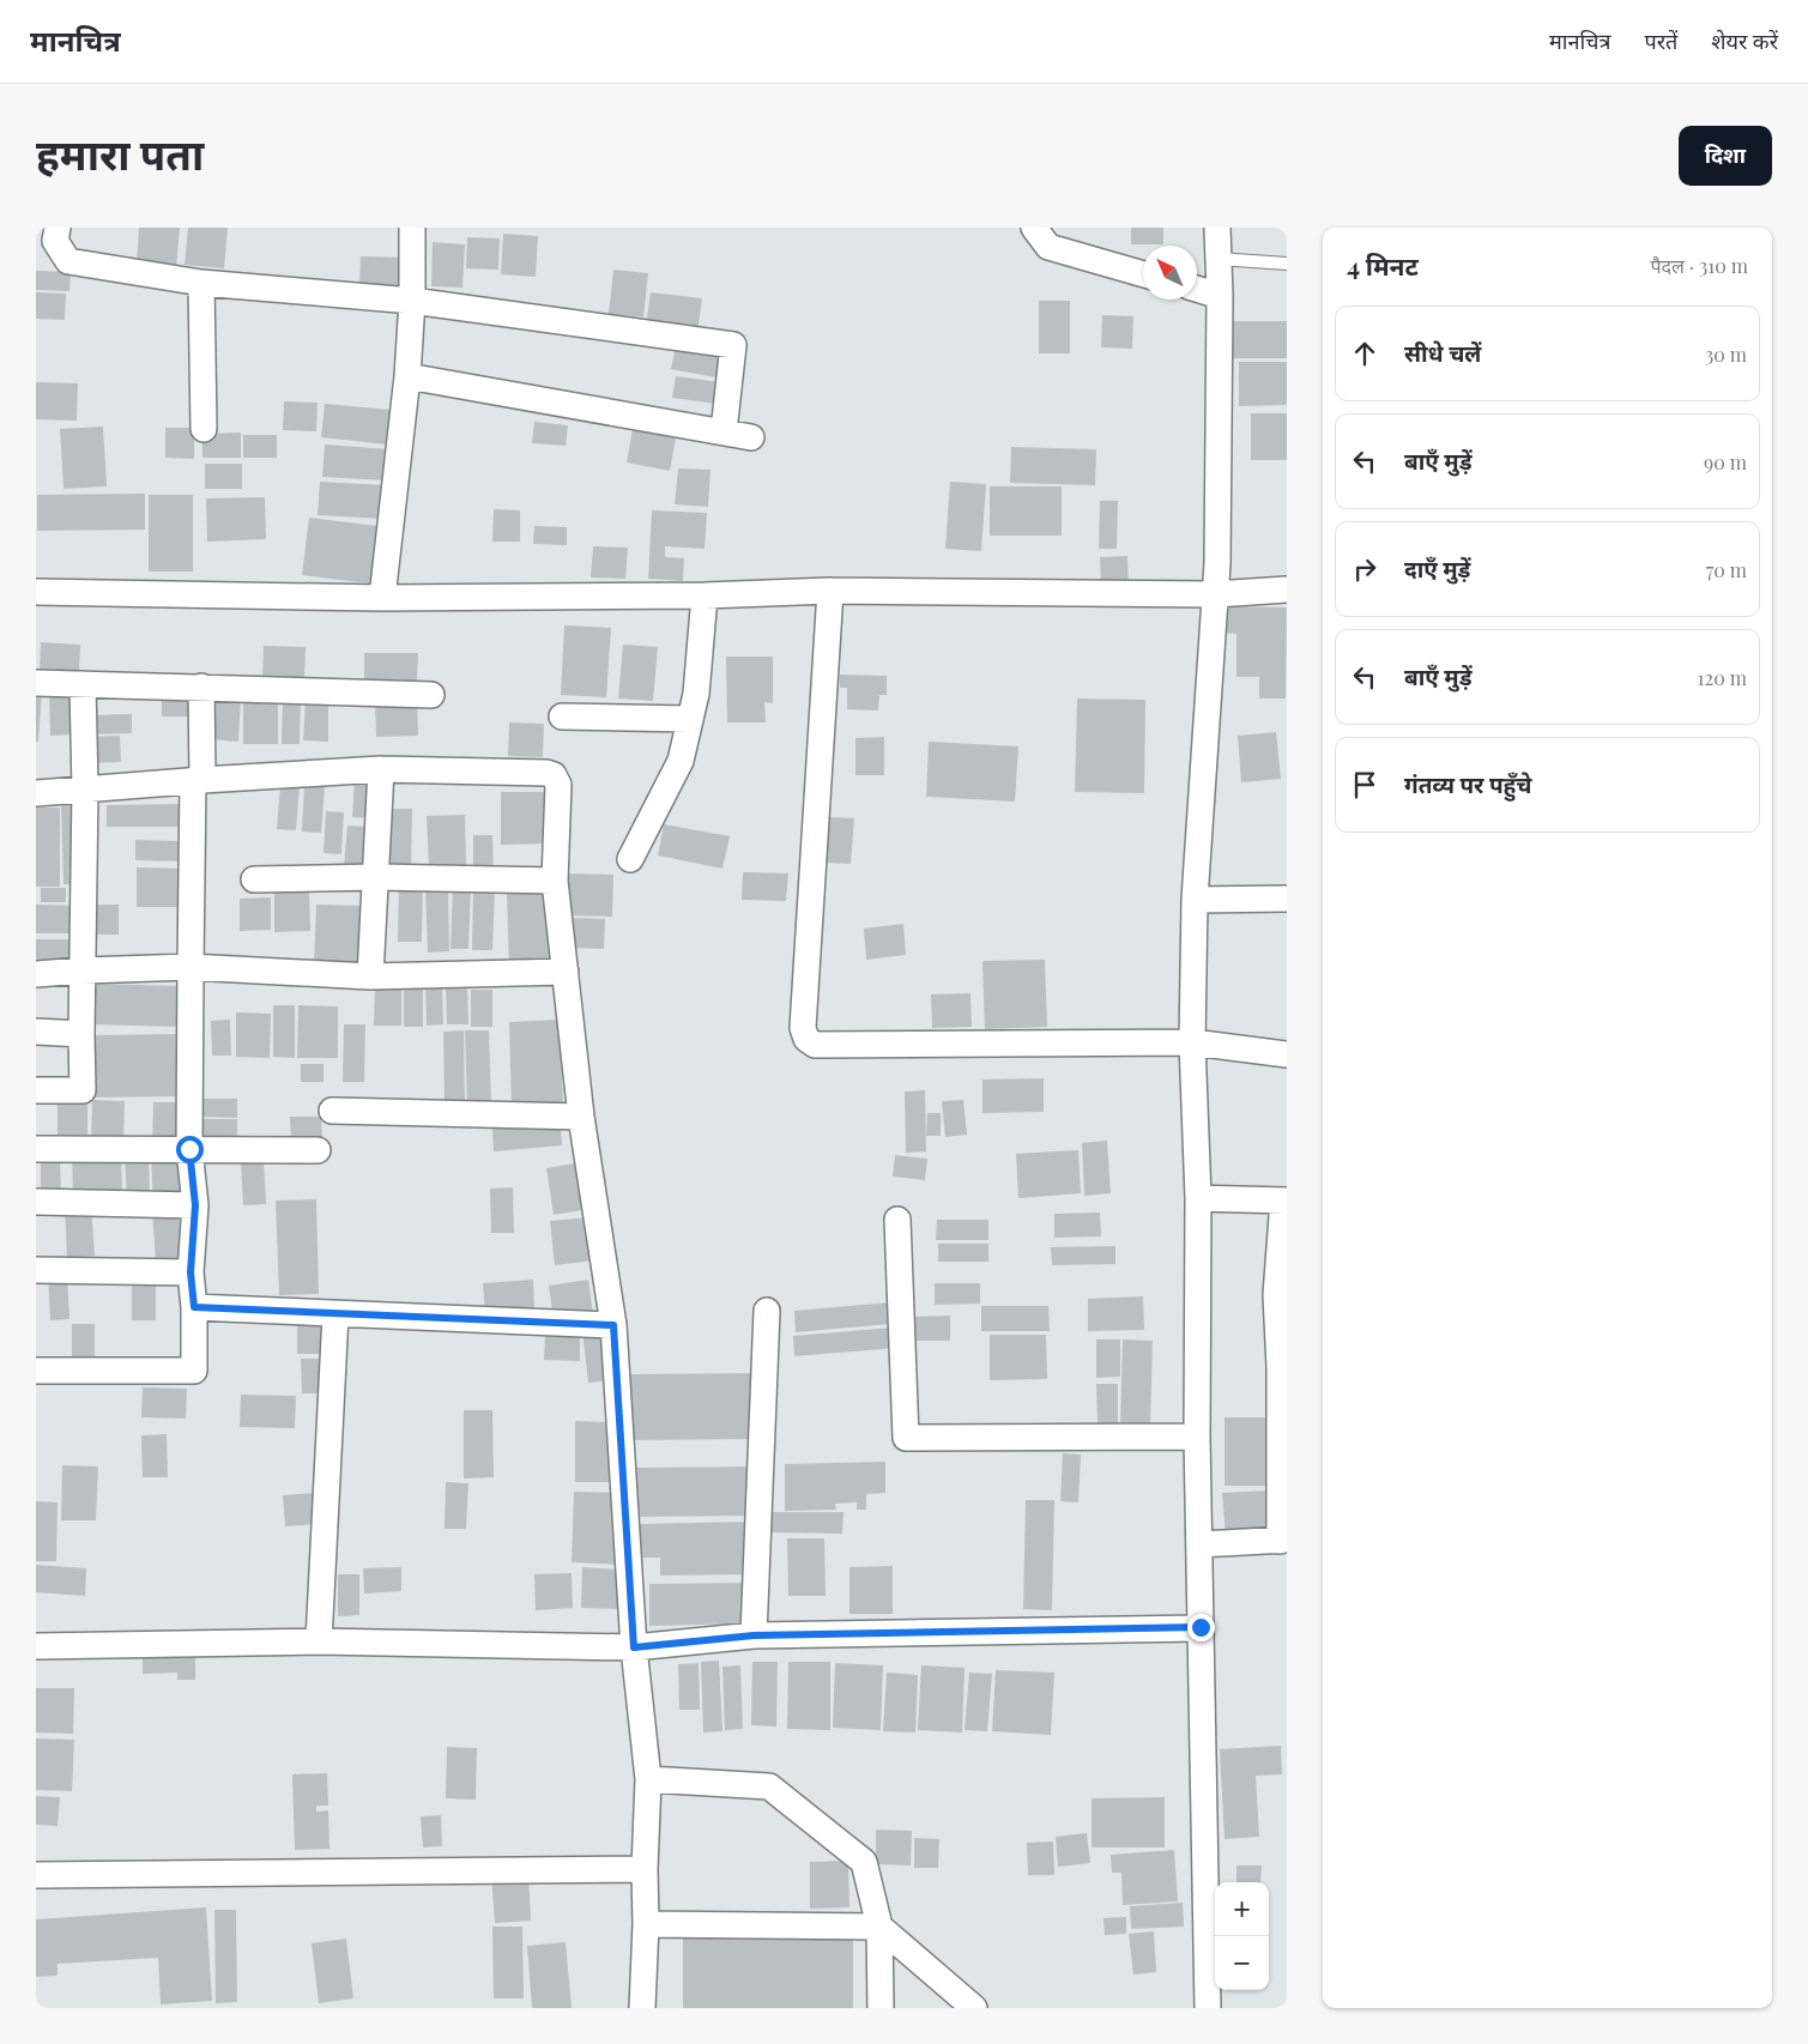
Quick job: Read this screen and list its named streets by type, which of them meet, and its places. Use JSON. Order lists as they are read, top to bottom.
{
  "north": "top left",
  "page": {
    "header": "मानचित्र",
    "nav": ["मानचित्र", "परतें", "शेयर करें"],
    "title": "हमारा पता",
    "buttons": "दिशा",
    "heading": ["4 मिनट", "पैदल · 310 m"],
    "list": [
      ["सीधे चलें", "30 m"],
      ["बाएँ मुड़ें", "90 m"],
      ["दाएँ मुड़ें", "70 m"],
      ["बाएँ मुड़ें", "120 m"],
      "गंतव्य पर पहुँचे"
    ],
    "map_buttons": ["+", "−"]
  }
}
